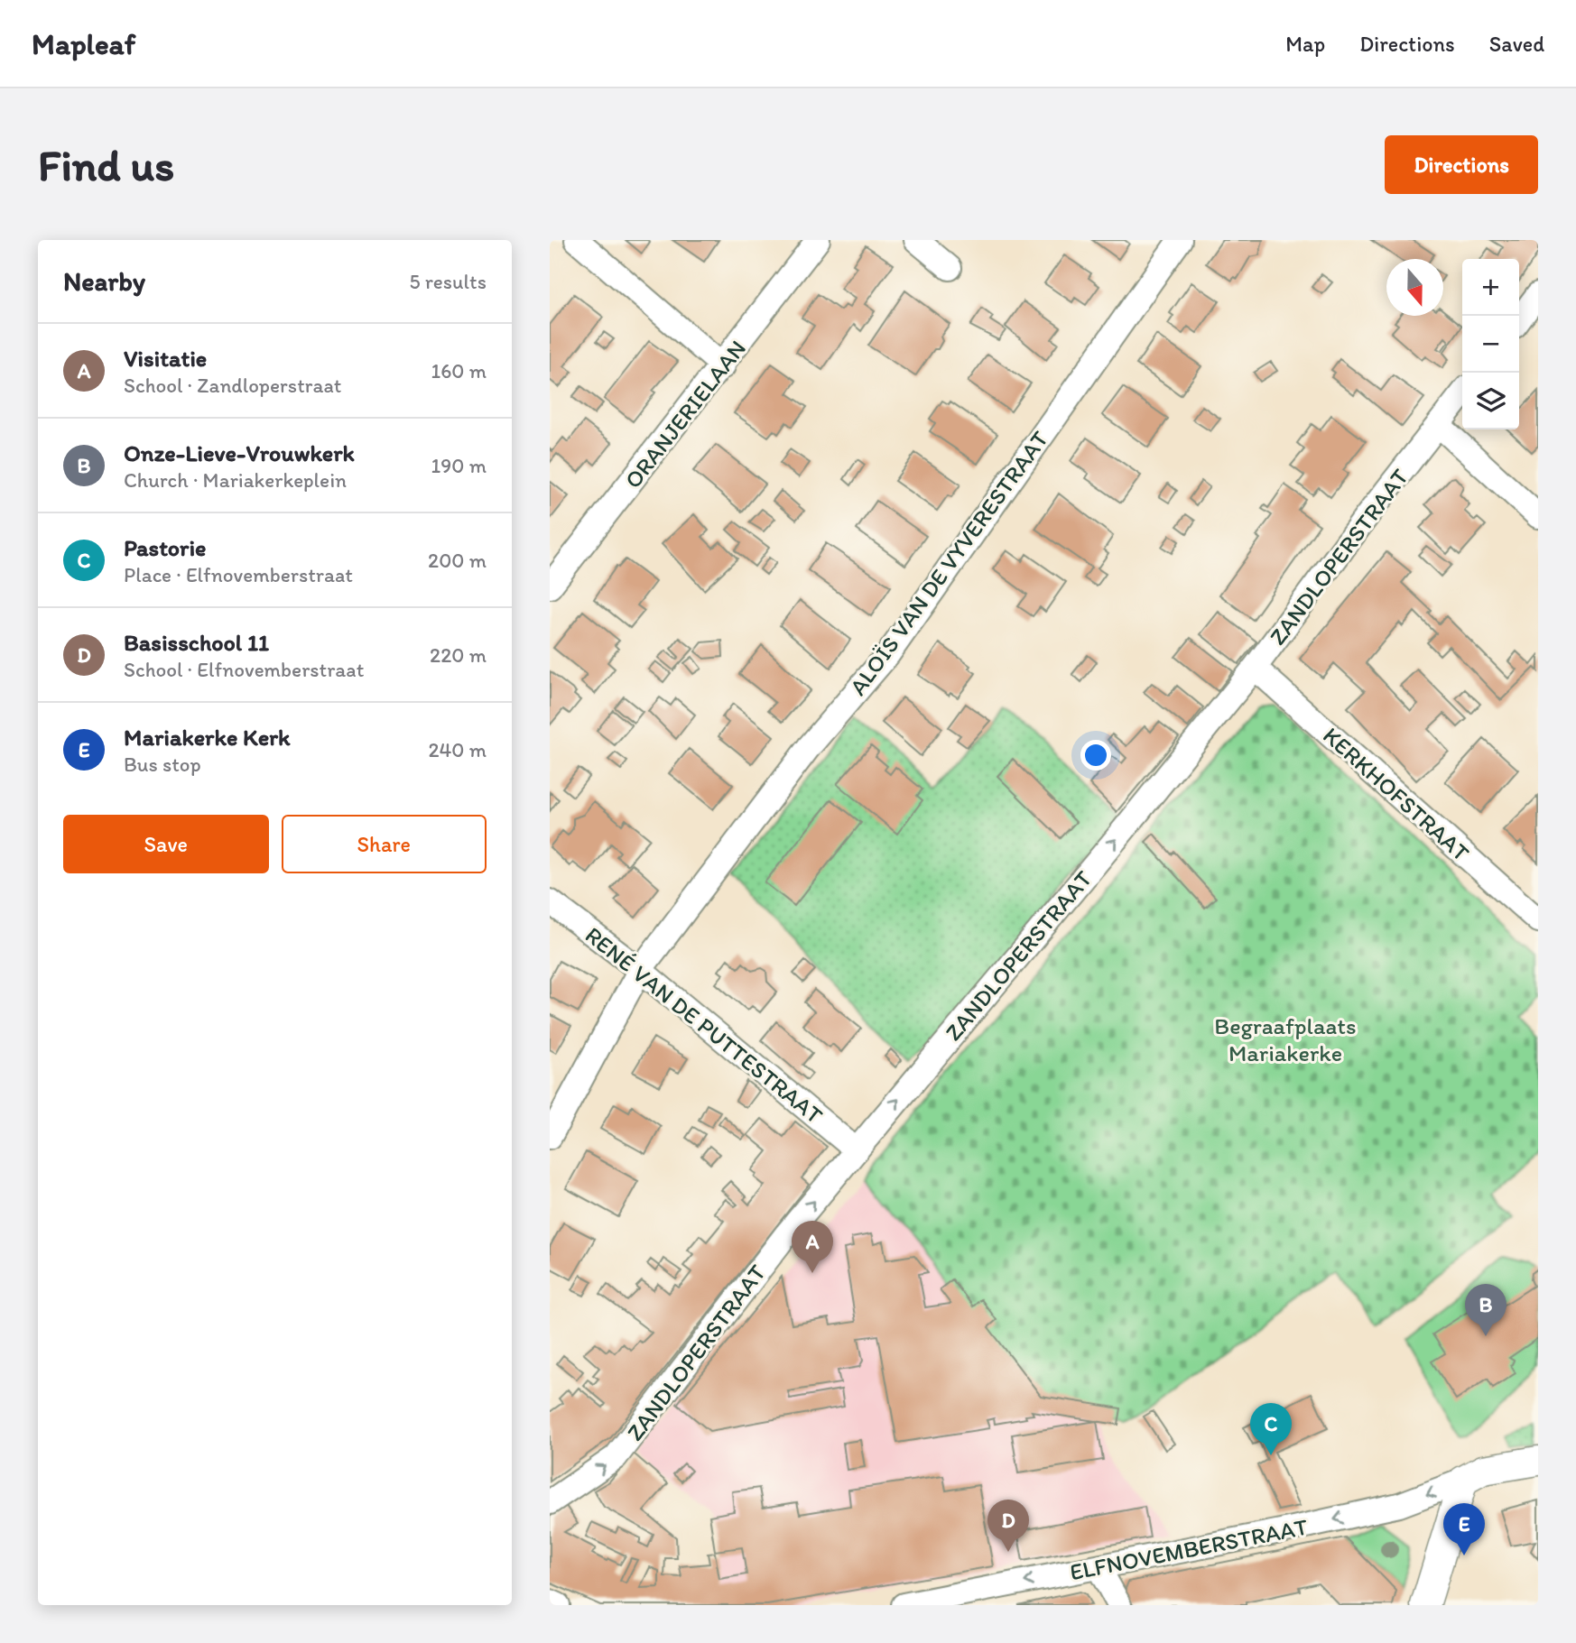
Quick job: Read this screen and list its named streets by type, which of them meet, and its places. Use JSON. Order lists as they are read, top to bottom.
{
  "streets": {
    "street": [
      "ORANJERIELAAN",
      "ZANDLOPERSTRAAT",
      "ALOÏS VAN DE VYVERESTRAAT",
      "KERKHOFSTRAAT",
      "RENÉ VAN DE PUTTESTRAAT",
      "ELFNOVEMBERSTRAAT"
    ]
  },
  "crossings": [
    ["ZANDLOPERSTRAAT", "KERKHOFSTRAAT"],
    ["ZANDLOPERSTRAAT", "RENÉ VAN DE PUTTESTRAAT"],
    ["ALOÏS VAN DE VYVERESTRAAT", "RENÉ VAN DE PUTTESTRAAT"]
  ],
  "one_way": ["ZANDLOPERSTRAAT", "ELFNOVEMBERSTRAAT"],
  "parks": ["Begraafplaats Mariakerke"],
  "north": "bottom",
  "page": {
    "header": "Mapleaf",
    "nav": ["Map", "Directions", "Saved"],
    "buttons": [
      "Directions",
      ["Save", "Share"]
    ],
    "title": "Find us",
    "heading": ["Nearby", "5 results"],
    "map_buttons": ["+", "−"],
    "list": [
      {
        "mark": "A",
        "name": "Visitatie",
        "note": "School · Zandloperstraat",
        "value": "160 m"
      },
      {
        "mark": "B",
        "name": "Onze-Lieve-Vrouwkerk",
        "note": "Church · Mariakerkeplein",
        "value": "190 m"
      },
      {
        "mark": "C",
        "name": "Pastorie",
        "note": "Place · Elfnovemberstraat",
        "value": "200 m"
      },
      {
        "mark": "D",
        "name": "Basisschool 11",
        "note": "School · Elfnovemberstraat",
        "value": "220 m"
      },
      {
        "mark": "E",
        "name": "Mariakerke Kerk",
        "note": "Bus stop",
        "value": "240 m"
      }
    ],
    "pins": [
      "A",
      "B",
      "C",
      "D",
      "E"
    ]
  }
}
